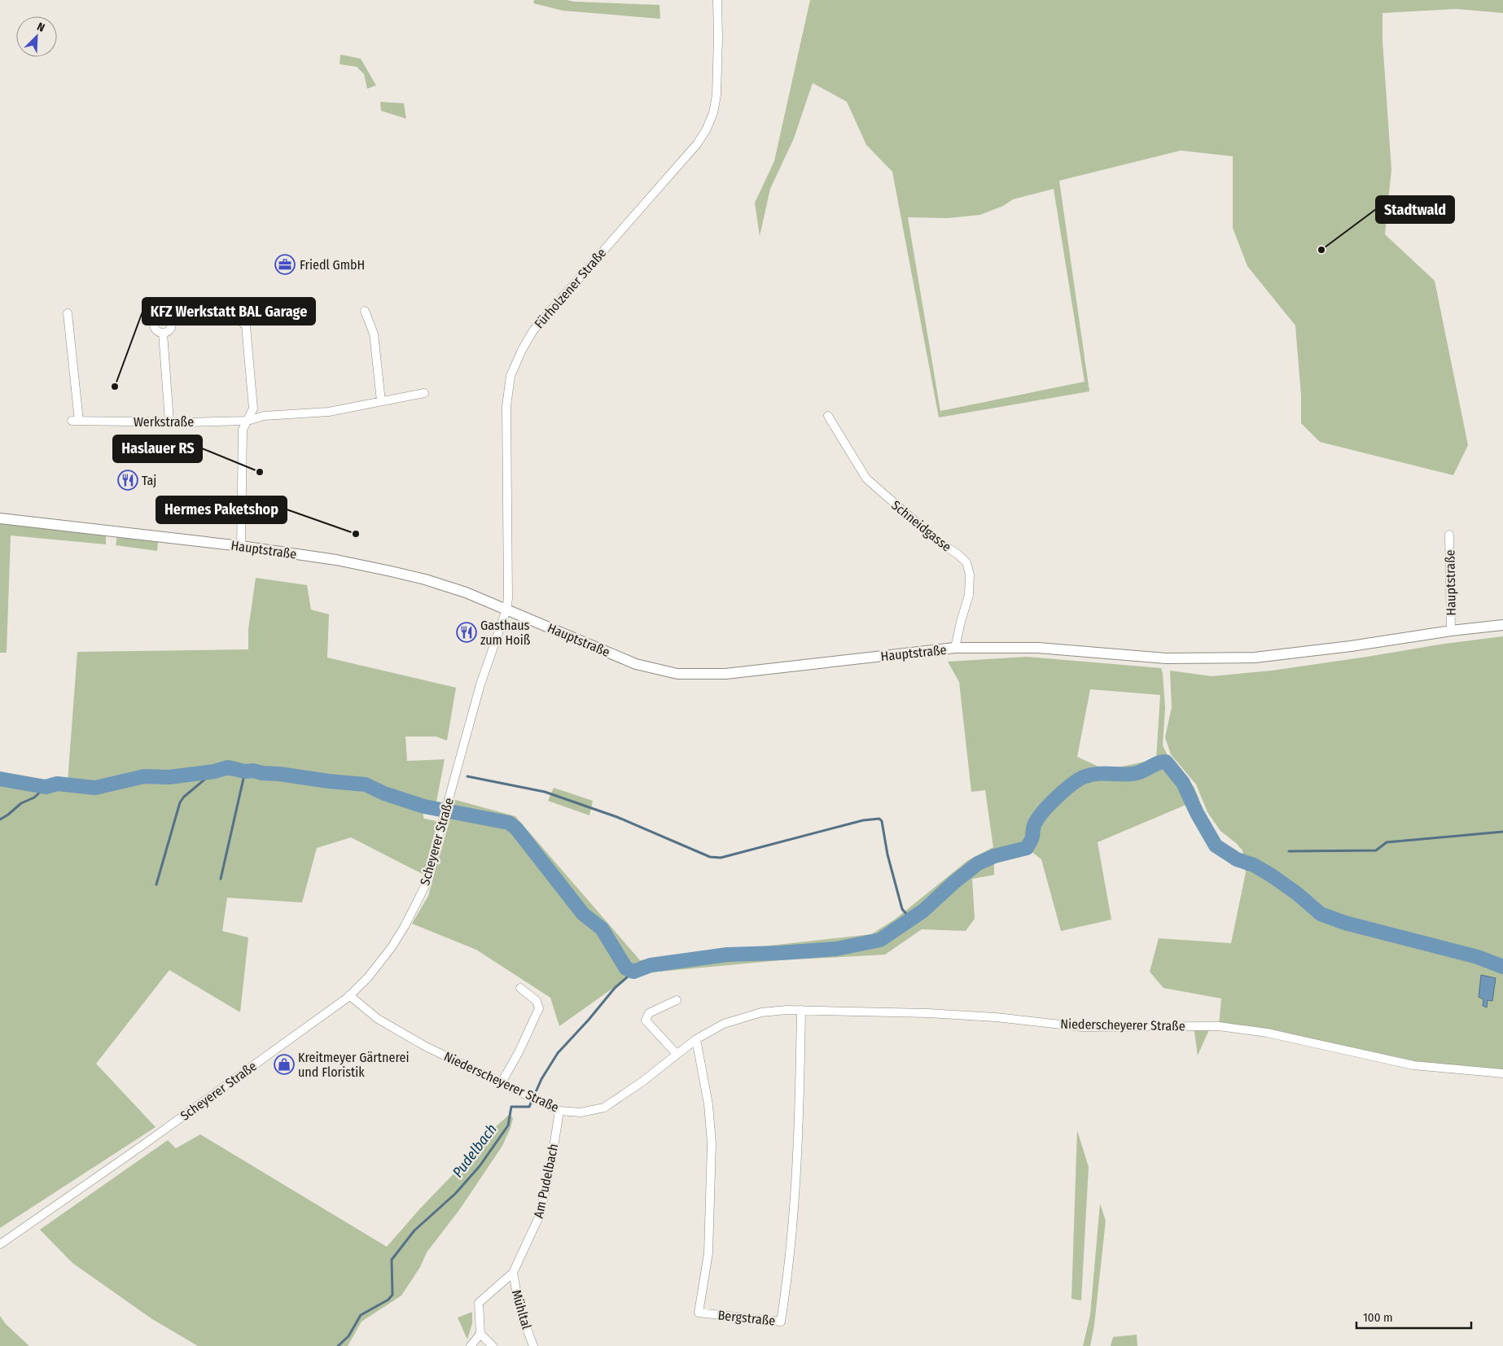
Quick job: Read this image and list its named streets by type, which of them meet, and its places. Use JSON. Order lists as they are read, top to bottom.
{
  "streets": {
    "main road": ["Hauptstraße"],
    "street": [
      "Fürholzener Straße",
      "Werkstraße",
      "Schneidgasse",
      "Scheyerer Straße",
      "Niederscheyerer Straße",
      "Am Pudelbach",
      "Mühltal",
      "Bergstraße"
    ]
  },
  "crossings": [
    ["Fürholzener Straße", "Hauptstraße"],
    ["Fürholzener Straße", "Scheyerer Straße"],
    ["Schneidgasse", "Hauptstraße"],
    ["Hauptstraße", "Scheyerer Straße"],
    ["Scheyerer Straße", "Niederscheyerer Straße"],
    ["Niederscheyerer Straße", "Am Pudelbach"],
    ["Niederscheyerer Straße", "Bergstraße"],
    ["Am Pudelbach", "Mühltal"]
  ],
  "water": ["Pudelbach"],
  "places": {
    "other": [
      "Stadtwald",
      "KFZ Werkstatt BAL Garage",
      "Haslauer RS",
      "Hermes Paketshop"
    ],
    "office": ["Friedl GmbH"],
    "restaurant": ["Taj", "Gasthaus zum Hoiß"],
    "shop": ["Kreitmeyer Gärtnerei und Floristik"]
  },
  "scale_bar": "100 m",
  "north": "top right"
}
